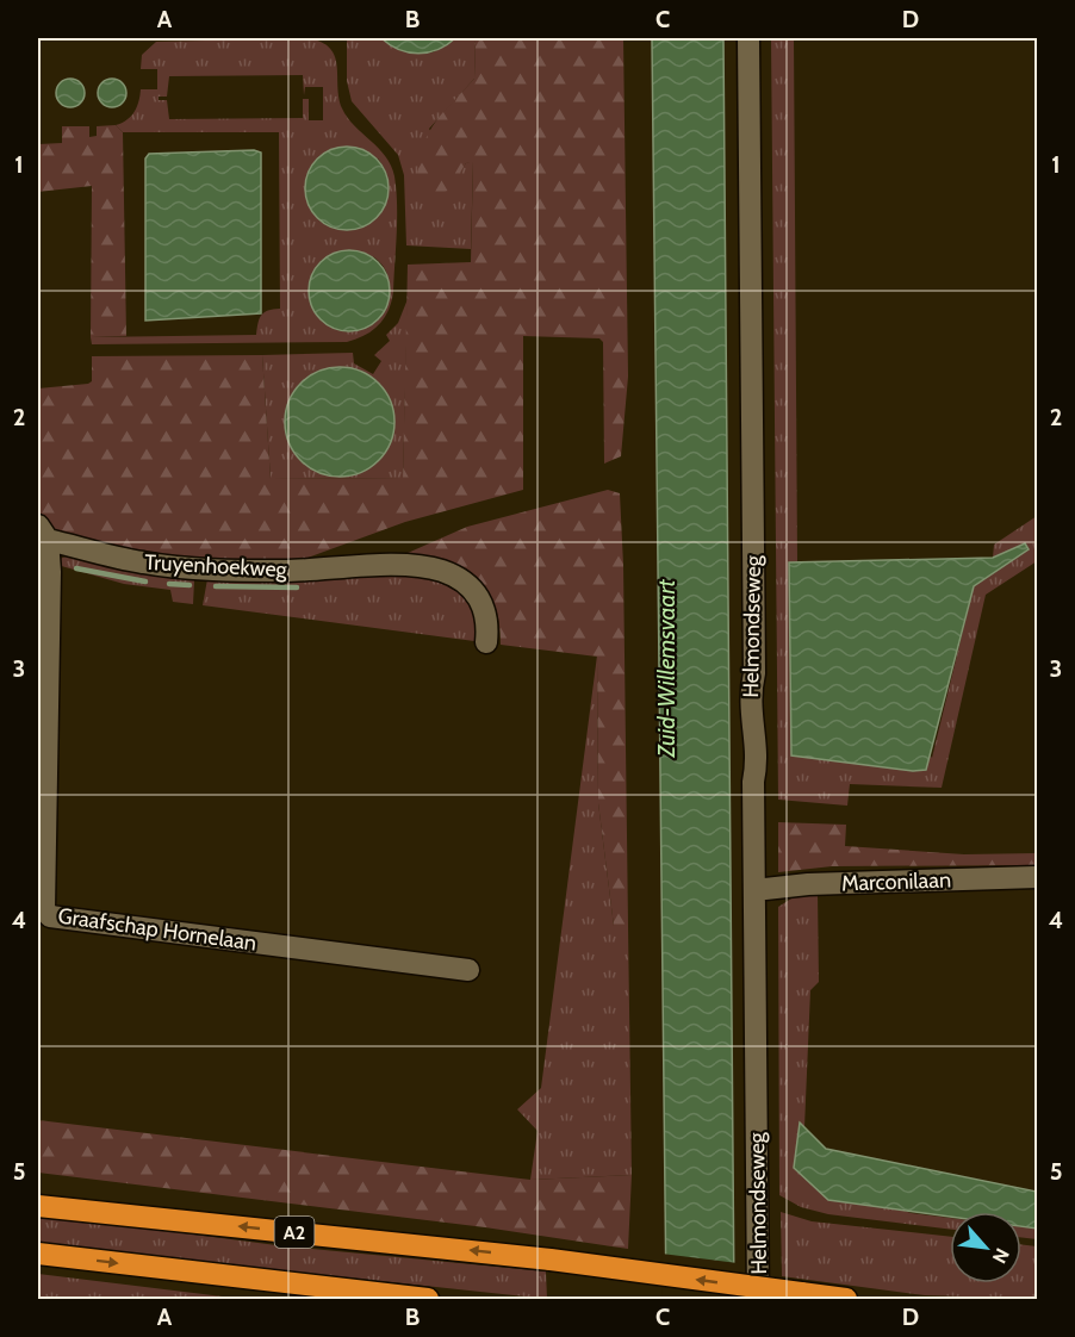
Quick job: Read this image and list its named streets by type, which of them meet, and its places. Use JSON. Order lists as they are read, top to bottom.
{
  "streets": {
    "highway": ["A2"],
    "street": [
      "Truyenhoekweg",
      "Helmondseweg",
      "Marconilaan",
      "Graafschap Hornelaan"
    ]
  },
  "crossings": [
    ["Truyenhoekweg", "Graafschap Hornelaan"],
    ["Helmondseweg", "Marconilaan"]
  ],
  "water": ["Zuid-Willemsvaart"],
  "north": "bottom right",
  "grid": {
    "columns": [
      "A",
      "B",
      "C",
      "D"
    ],
    "rows": [
      "1",
      "2",
      "3",
      "4",
      "5"
    ]
  }
}
